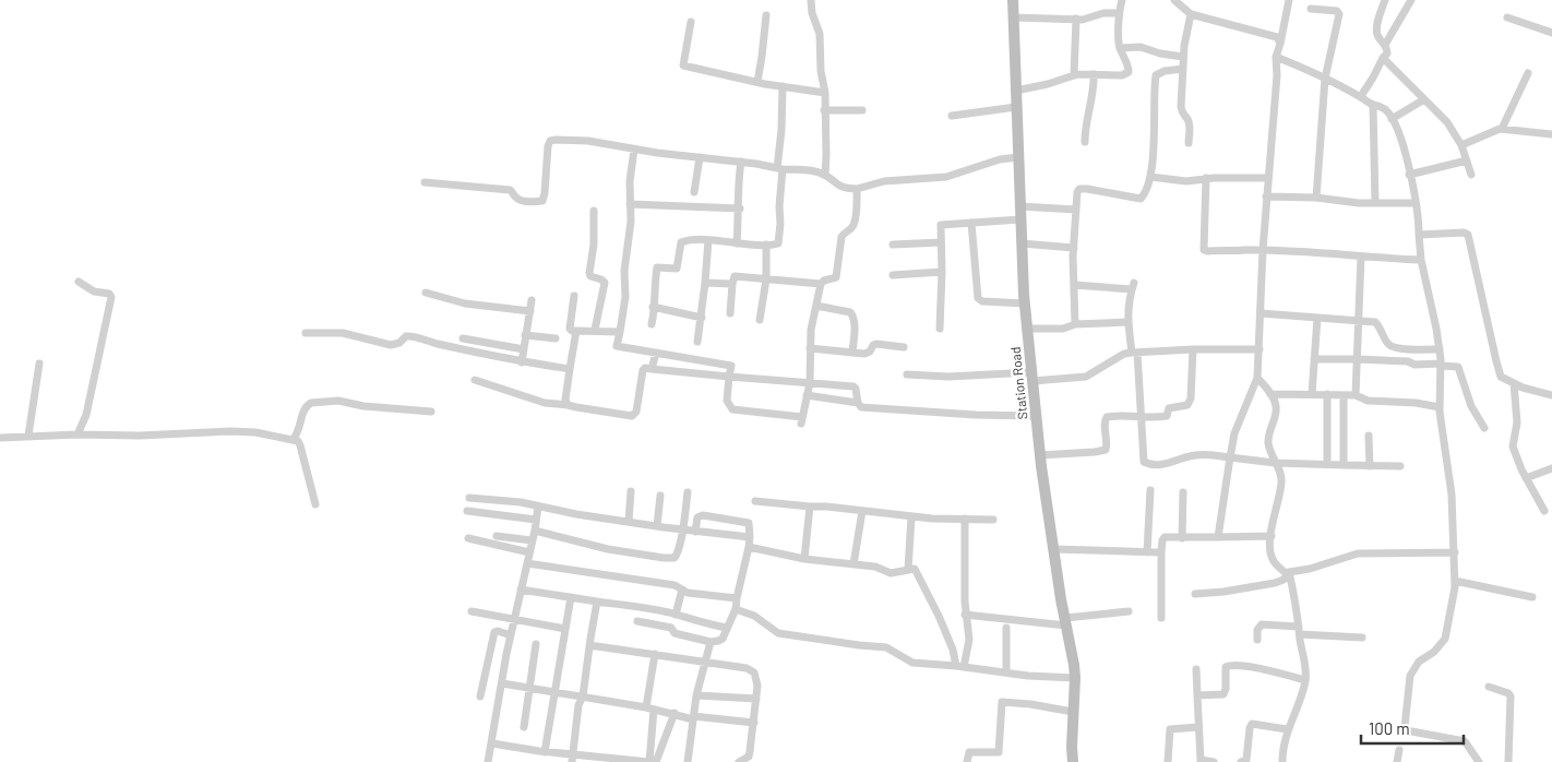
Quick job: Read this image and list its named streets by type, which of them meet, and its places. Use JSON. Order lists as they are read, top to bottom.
{
  "streets": {
    "main road": ["Station Road"]
  },
  "scale_bar": "100 m"
}
